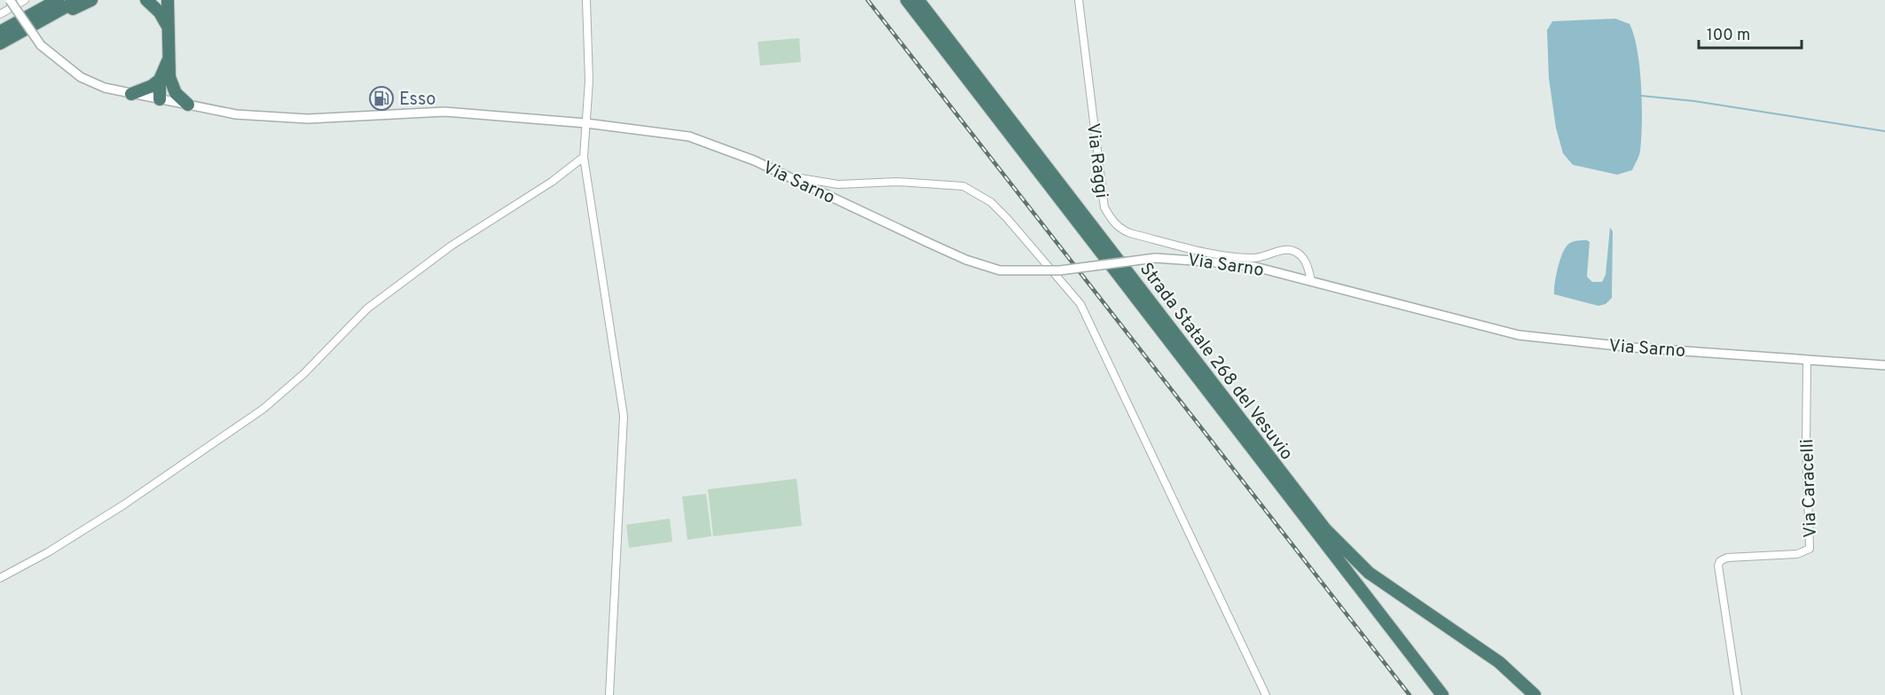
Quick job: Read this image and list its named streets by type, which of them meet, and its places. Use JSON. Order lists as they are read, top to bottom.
{
  "streets": {
    "highway": ["Strada Statale 268 del Vesuvio"],
    "street": ["Via Raggi", "Via Sarno", "Via Caracelli"]
  },
  "crossings": [
    ["Via Raggi", "Via Sarno"],
    ["Via Sarno", "Via Caracelli"]
  ],
  "places": {
    "fuel station": ["Esso"]
  },
  "scale_bar": "100 m"
}
